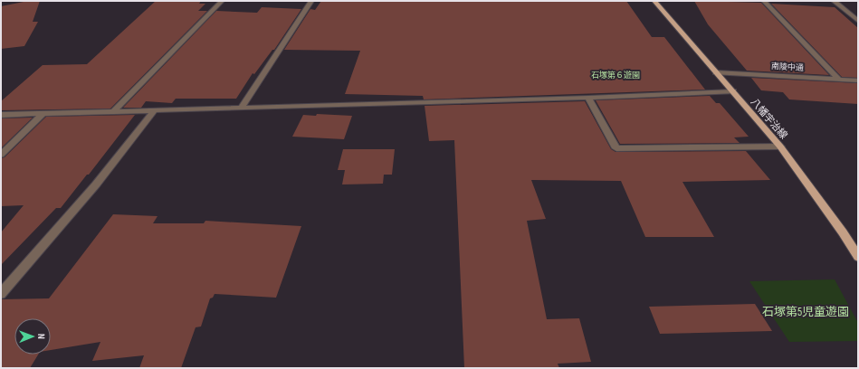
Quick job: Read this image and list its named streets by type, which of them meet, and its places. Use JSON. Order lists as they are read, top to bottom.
{
  "streets": {
    "main road": ["八幡宇治線"],
    "street": ["南陵中通"]
  },
  "crossings": [
    ["南陵中通", "八幡宇治線"]
  ],
  "parks": ["石塚第６遊園", "石塚第5児童遊園"],
  "north": "right"
}
